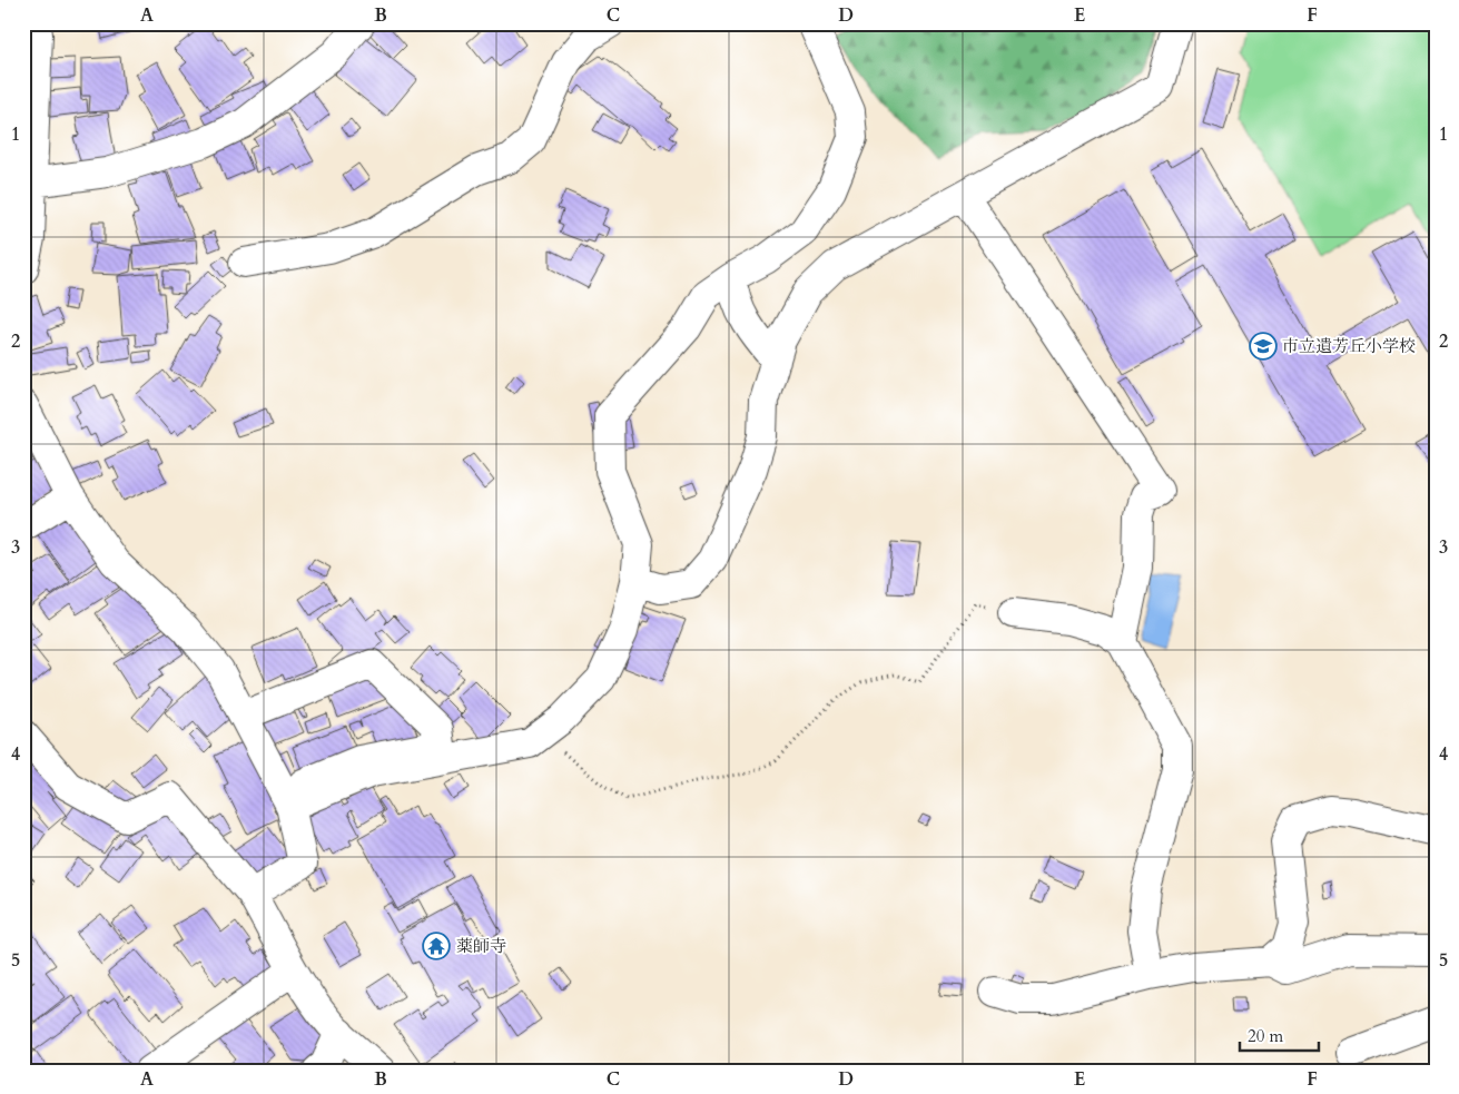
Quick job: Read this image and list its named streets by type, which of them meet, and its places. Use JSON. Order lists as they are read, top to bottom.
{
  "places": {
    "school or university": ["市立遺芳丘小学校"],
    "temple": ["薬師寺"]
  },
  "scale_bar": "20 m",
  "grid": {
    "columns": [
      "A",
      "B",
      "C",
      "D",
      "E",
      "F"
    ],
    "rows": [
      "1",
      "2",
      "3",
      "4",
      "5"
    ]
  }
}
